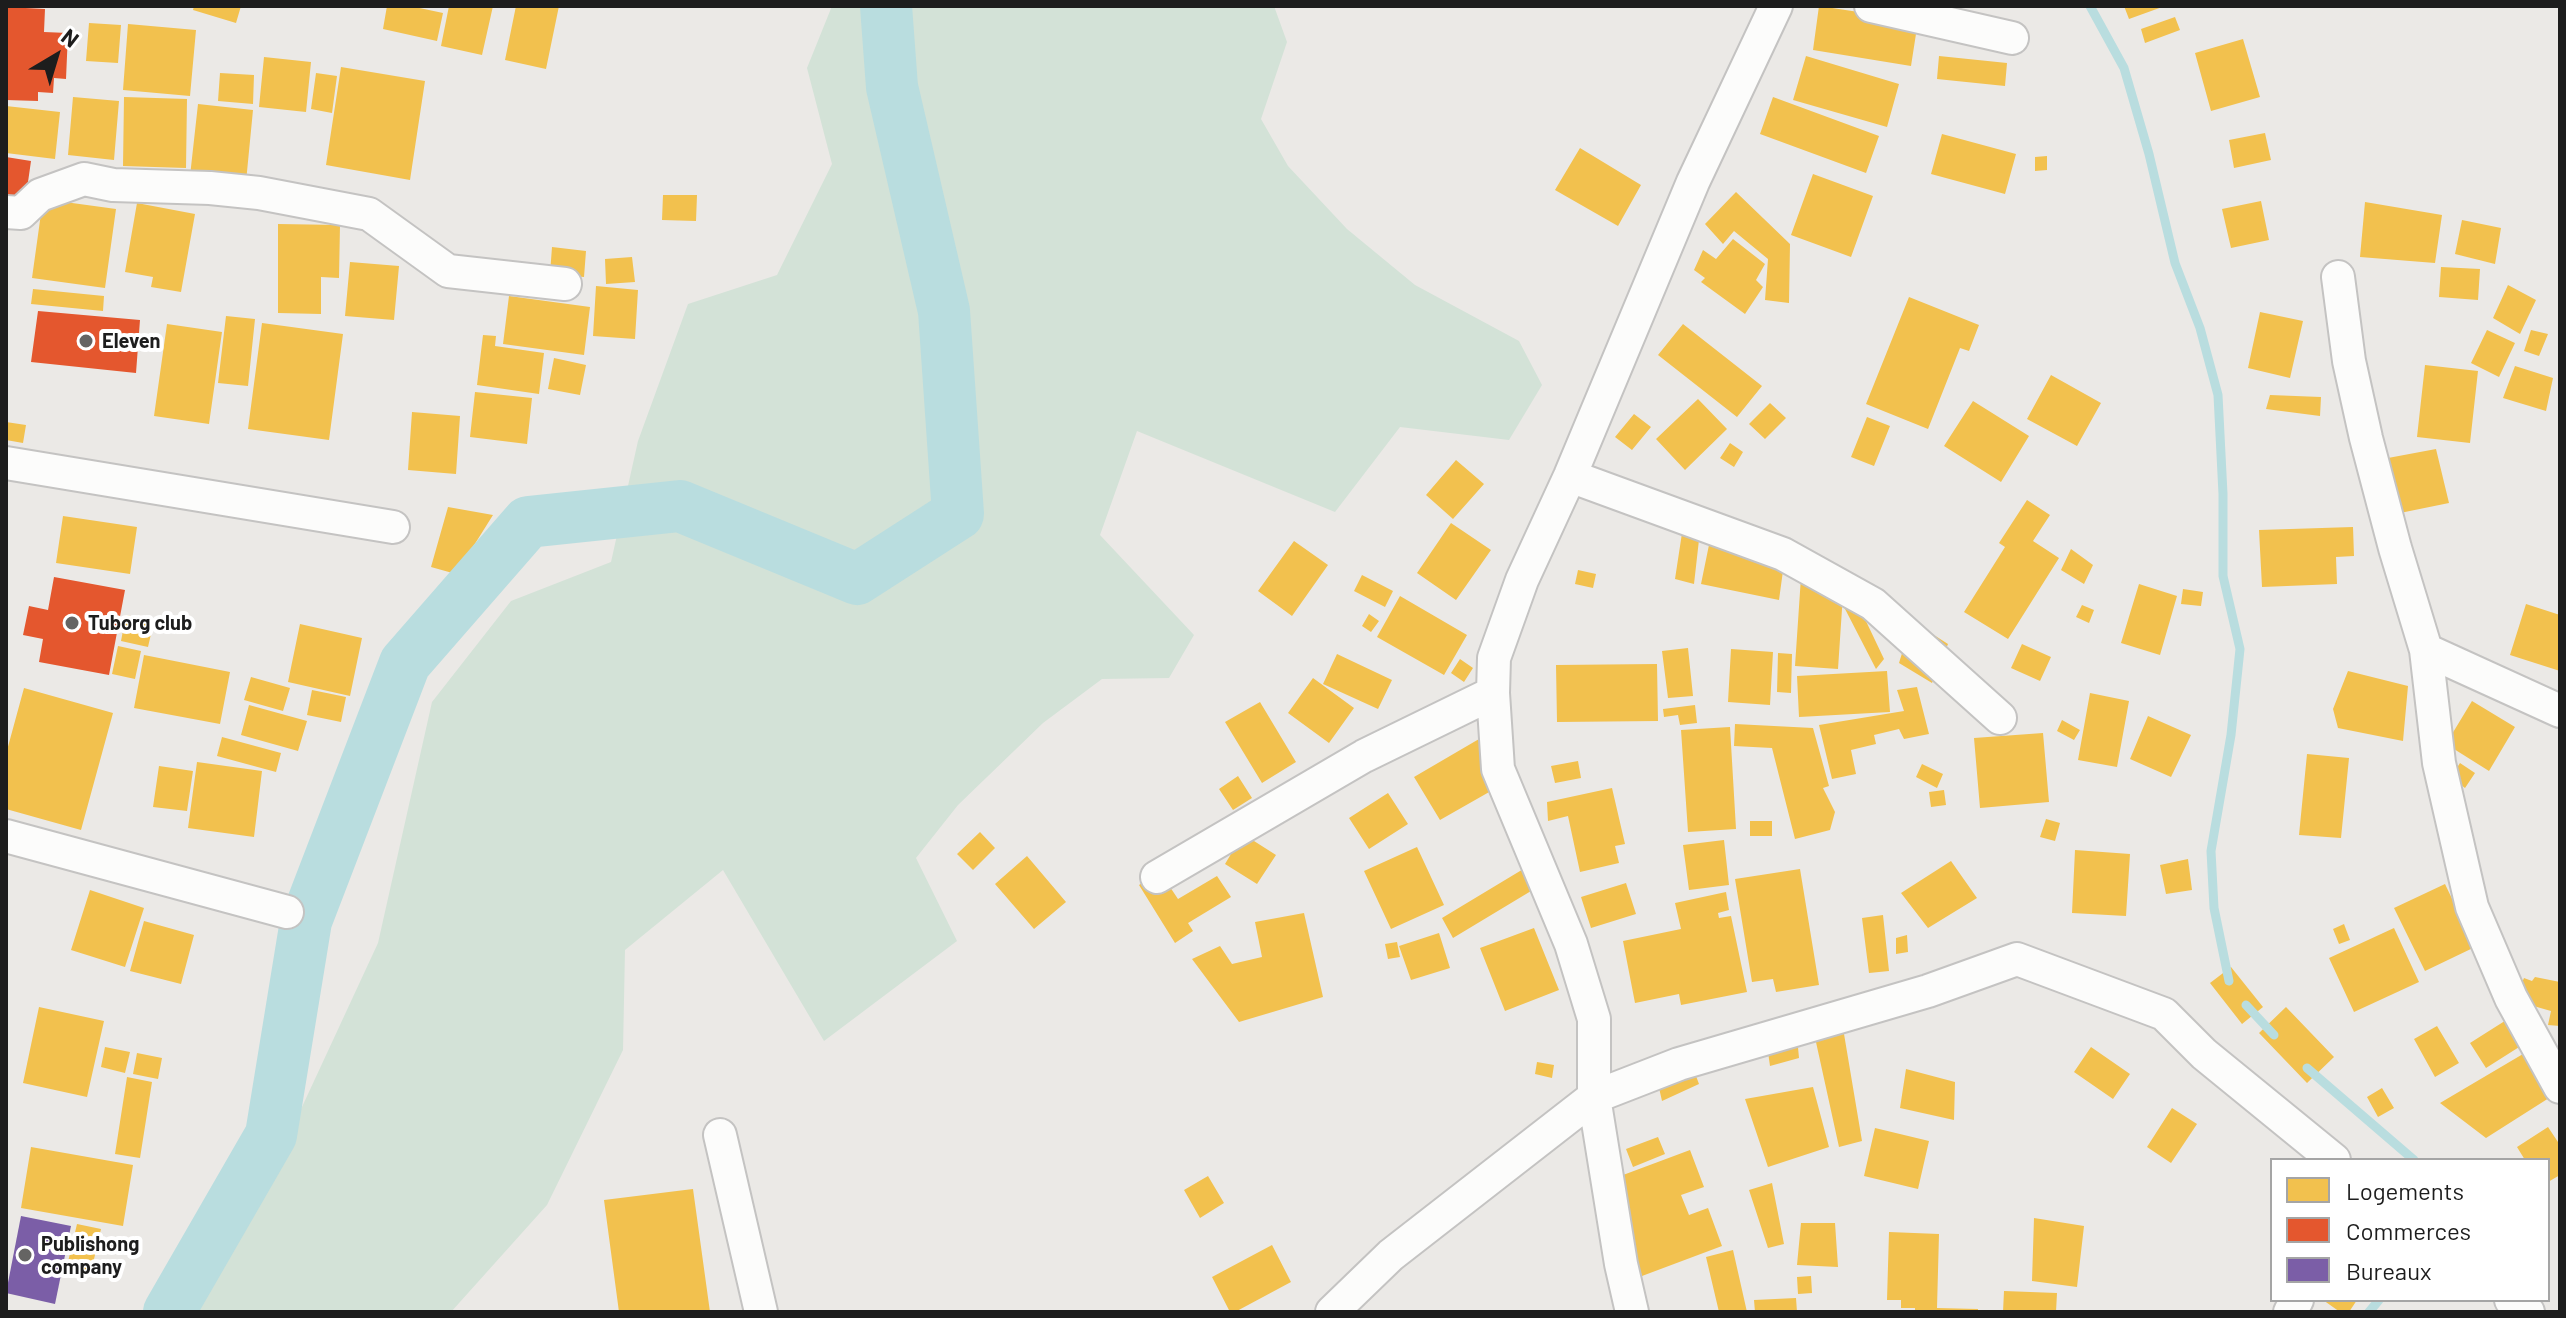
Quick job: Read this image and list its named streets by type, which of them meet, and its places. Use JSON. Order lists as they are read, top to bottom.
{
  "places": ["Eleven", "Tuborg club", "Publishong company"],
  "legend": ["Logements", "Commerces", "Bureaux"],
  "north": "top right"
}
